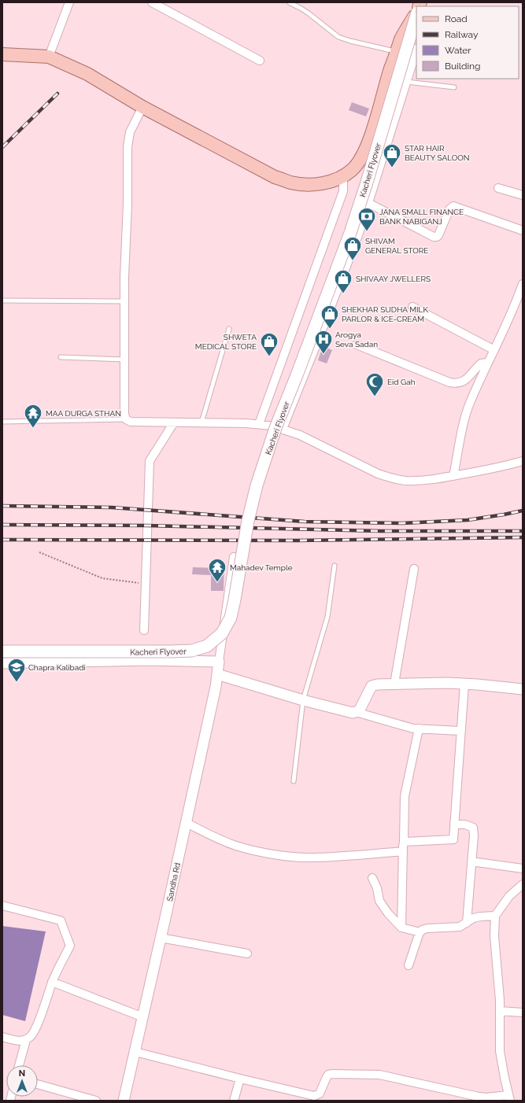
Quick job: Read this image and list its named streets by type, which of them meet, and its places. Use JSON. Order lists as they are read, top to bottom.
{
  "streets": {
    "main road": ["Kacheri Flyover"],
    "street": ["Sandha Rd"]
  },
  "places": {
    "shop": [
      "STAR HAIR BEAUTY SALOON",
      "SHIVAM GENERAL STORE",
      "SHIVAAY JWELLERS",
      "SHEKHAR SUDHA MILK PARLOR & ICE-CREAM",
      "SHWETA MEDICAL STORE"
    ],
    "bank": ["JANA SMALL FINANCE BANK NABIGANJ"],
    "hospital": ["Arogya Seva Sadan"],
    "mosque": ["Eid Gah"],
    "temple": ["MAA DURGA STHAN", "Mahadev Temple"],
    "school or university": ["Chapra Kalibadi"]
  },
  "legend": [
    "Road",
    "Railway",
    "Water",
    "Building"
  ],
  "north": "top"
}
